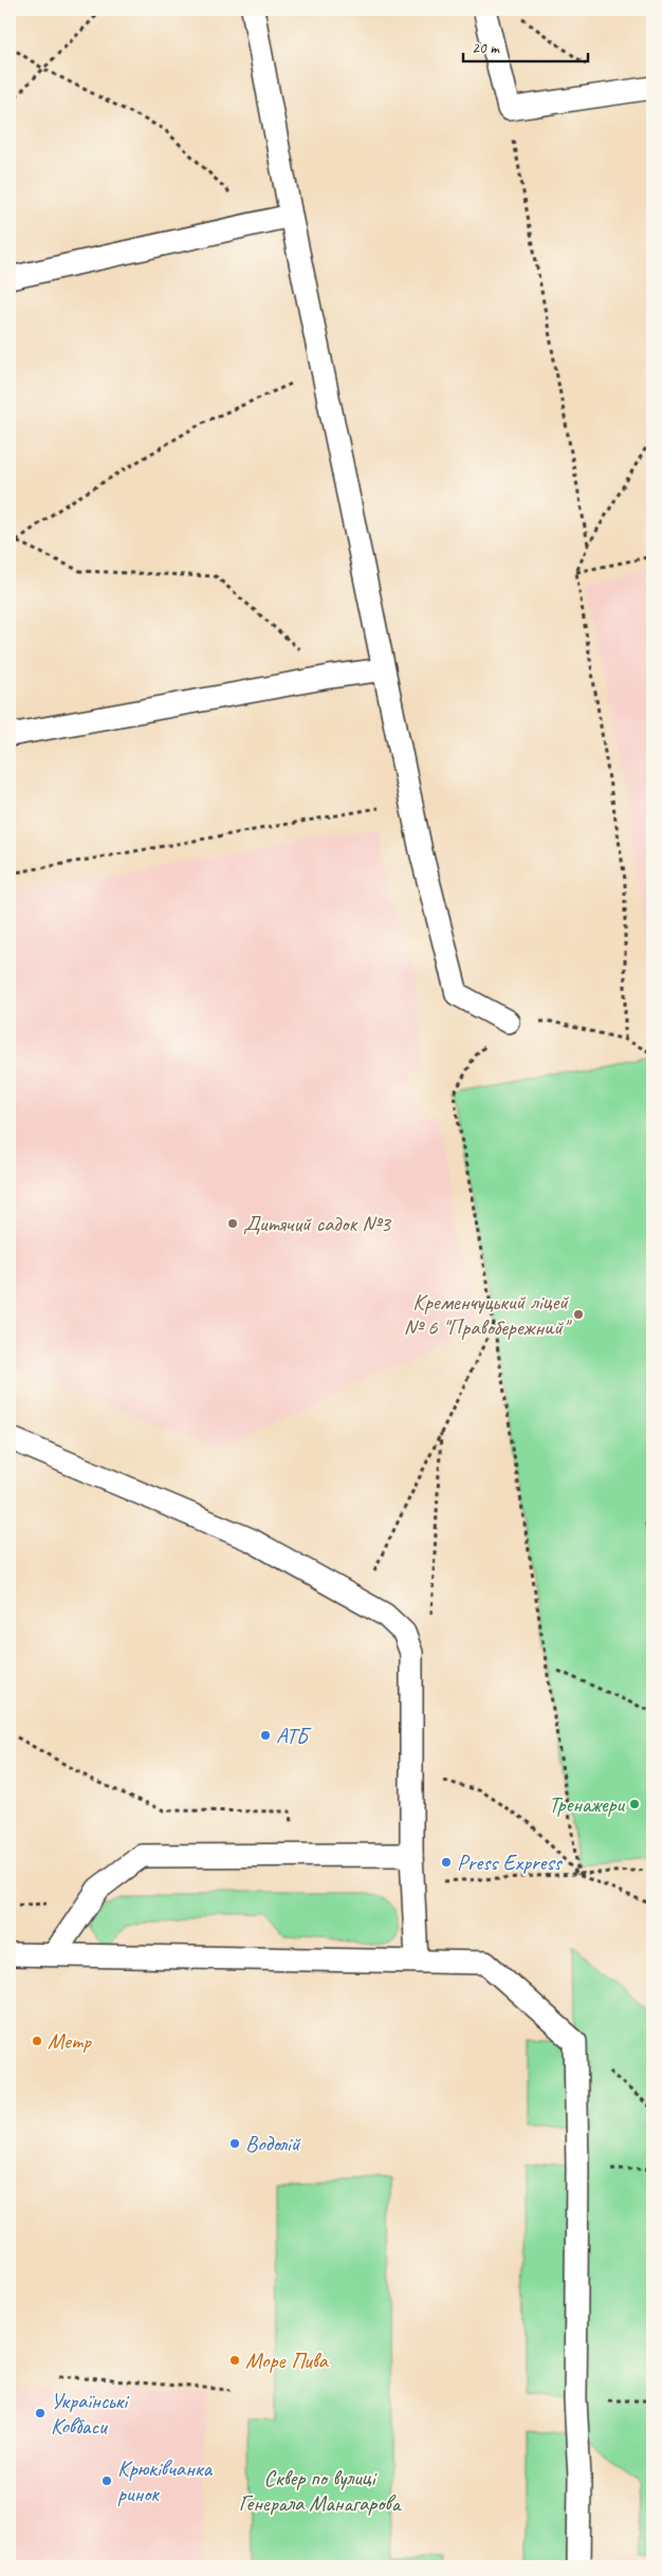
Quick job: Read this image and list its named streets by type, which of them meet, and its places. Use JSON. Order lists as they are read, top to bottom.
{
  "parks": ["Сквер по вулиці Генерала Манагарова"],
  "places": [
    "Дитячий садок №3",
    "Кременчуцький ліцей № 6 \"Правобережний\"",
    "АТБ",
    "Тренажери",
    "Press Express",
    "Метр",
    "Водолій",
    "Море Пива",
    "Українські Ковбаси",
    "Крюківчанка ринок"
  ],
  "scale_bar": "20 m"
}
